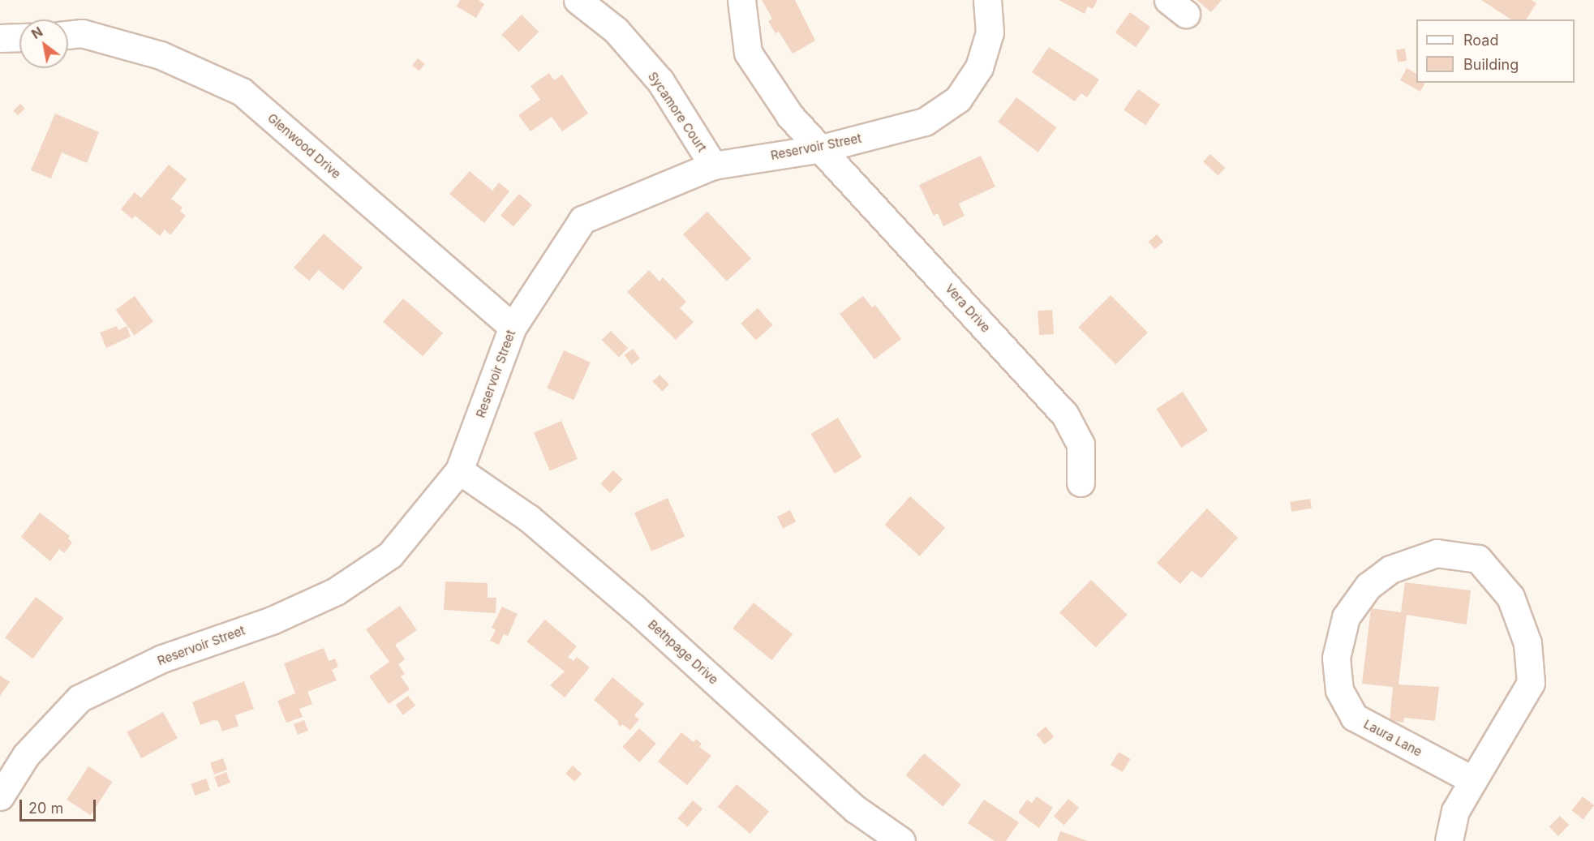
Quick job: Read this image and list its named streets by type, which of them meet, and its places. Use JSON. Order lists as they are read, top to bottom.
{
  "streets": {
    "street": [
      "Sycamore Court",
      "Glenwood Drive",
      "Reservoir Street",
      "Vera Drive",
      "Bethpage Drive",
      "Laura Lane"
    ]
  },
  "crossings": [
    ["Sycamore Court", "Reservoir Street"],
    ["Glenwood Drive", "Reservoir Street"],
    ["Reservoir Street", "Vera Drive"],
    ["Reservoir Street", "Bethpage Drive"]
  ],
  "legend": ["Road", "Building"],
  "scale_bar": "20 m",
  "north": "top left"
}
